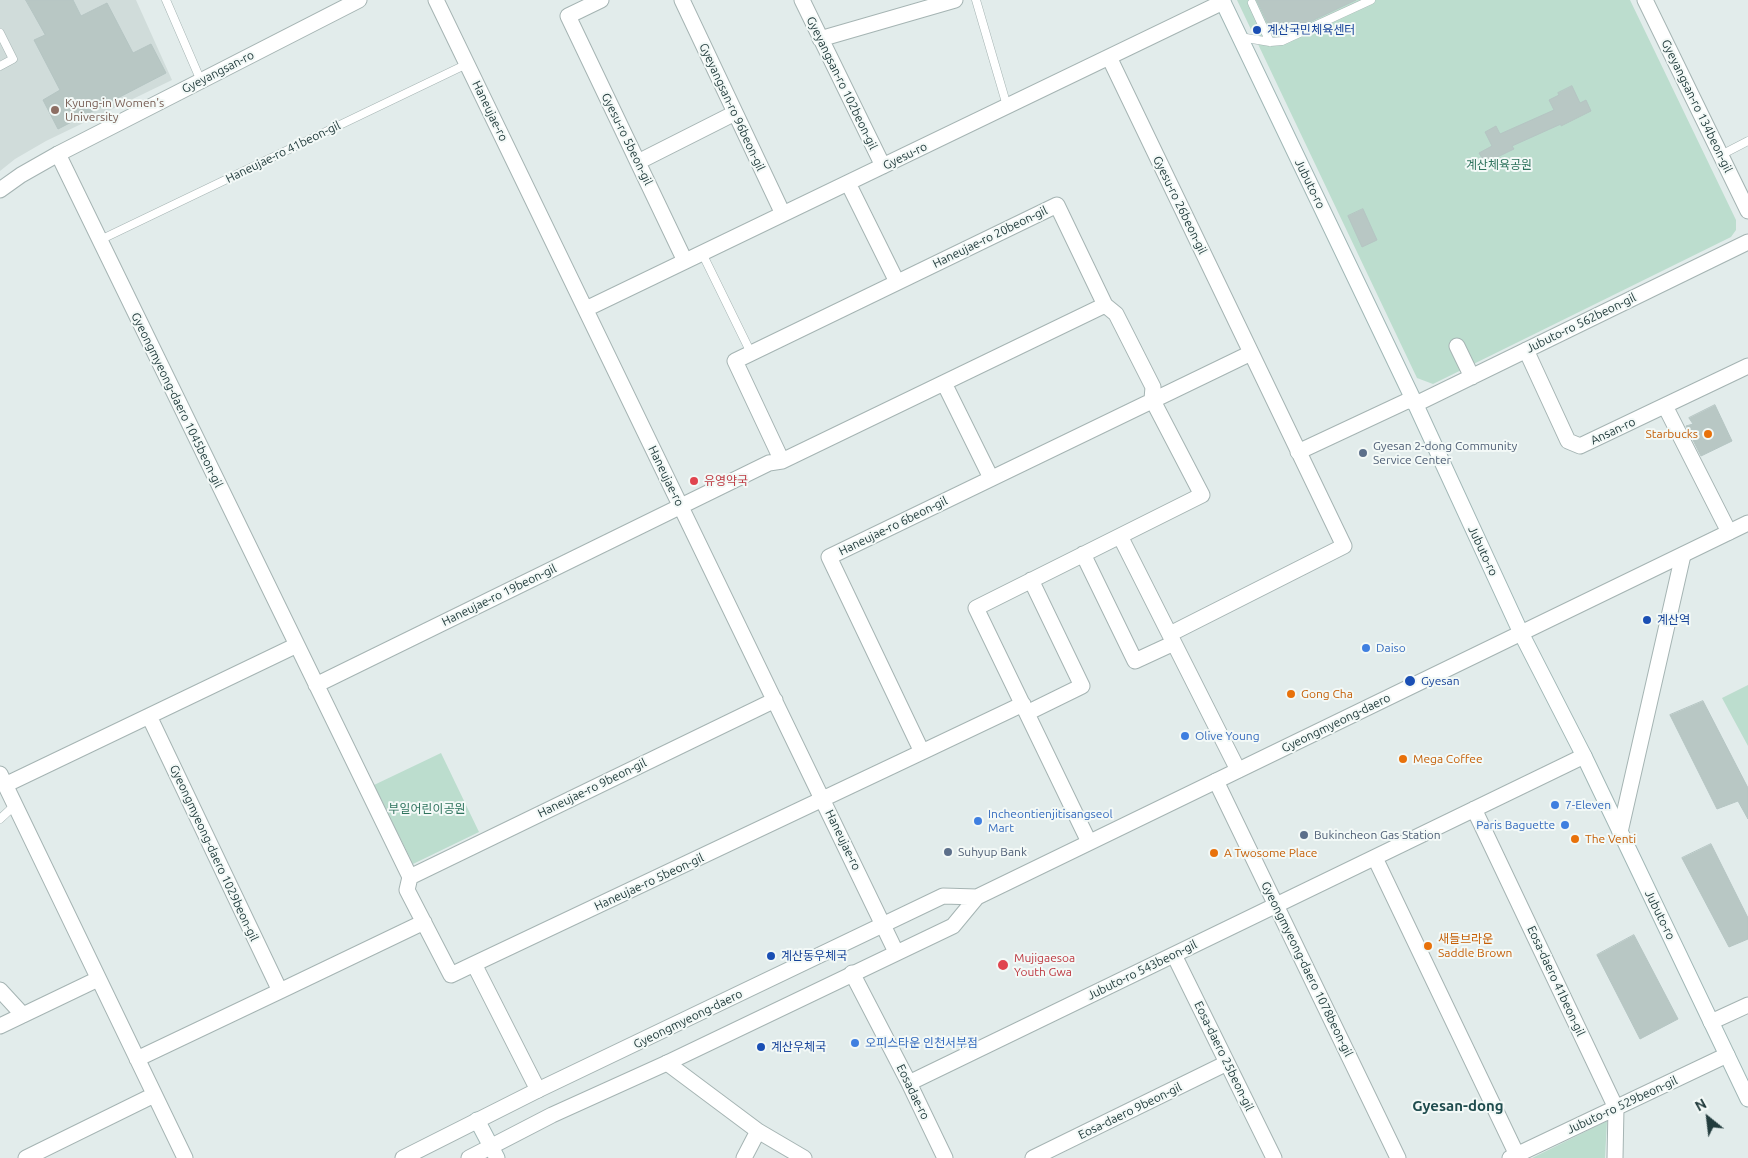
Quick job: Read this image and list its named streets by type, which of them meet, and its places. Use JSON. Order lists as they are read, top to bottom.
{
  "streets": {
    "street": [
      "Gyeyangsan-ro",
      "Gyeyangsan-ro 102beon-gil",
      "Gyeyangsan-ro 134beon-gil",
      "Gyeyangsan-ro 96beon-gil",
      "Haneujae-ro",
      "Gyesu-ro 5beon-gil",
      "Gyesu-ro",
      "Jubuto-ro",
      "Gyesu-ro 26beon-gil",
      "Haneujae-ro 20beon-gil",
      "Jubuto-ro 562beon-gil",
      "Gyeongmyeong-daero 1045beon-gil",
      "Ansan-ro",
      "Haneujae-ro 6beon-gil",
      "Haneujae-ro 19beon-gil",
      "Gyeongmyeong-daero",
      "Haneujae-ro 9beon-gil",
      "Gyeongmyeong-daero 1029beon-gil",
      "Haneujae-ro 5beon-gil",
      "Gyeongmyeong-daero 1078beon-gil",
      "Jubuto-ro 543beon-gil",
      "Eosa-daero 41beon-gil",
      "Eosa-daero 25beon-gil",
      "Eosadae-ro",
      "Jubuto-ro 529beon-gil",
      "Eosa-daero 9beon-gil"
    ],
    "lane": ["Haneujae-ro 41beon-gil"]
  },
  "crossings": [
    ["Gyeyangsan-ro", "Gyeongmyeong-daero 1045beon-gil"],
    ["Gyeyangsan-ro 102beon-gil", "Gyesu-ro"],
    ["Gyeyangsan-ro 96beon-gil", "Gyesu-ro"],
    ["Haneujae-ro", "Haneujae-ro 41beon-gil"],
    ["Haneujae-ro", "Gyesu-ro"],
    ["Haneujae-ro", "Haneujae-ro 19beon-gil"],
    ["Haneujae-ro", "Gyeongmyeong-daero"],
    ["Haneujae-ro", "Haneujae-ro 9beon-gil"],
    ["Haneujae-ro", "Haneujae-ro 5beon-gil"],
    ["Gyesu-ro 5beon-gil", "Gyesu-ro"],
    ["Haneujae-ro 41beon-gil", "Gyeongmyeong-daero 1045beon-gil"],
    ["Gyesu-ro", "Jubuto-ro"],
    ["Gyesu-ro", "Gyesu-ro 26beon-gil"],
    ["Jubuto-ro", "Jubuto-ro 562beon-gil"],
    ["Jubuto-ro", "Gyeongmyeong-daero"],
    ["Jubuto-ro", "Jubuto-ro 543beon-gil"],
    ["Jubuto-ro", "Jubuto-ro 529beon-gil"],
    ["Gyesu-ro 26beon-gil", "Jubuto-ro 562beon-gil"],
    ["Gyesu-ro 26beon-gil", "Haneujae-ro 6beon-gil"],
    ["Jubuto-ro 562beon-gil", "Ansan-ro"],
    ["Gyeongmyeong-daero 1045beon-gil", "Haneujae-ro 19beon-gil"],
    ["Gyeongmyeong-daero 1045beon-gil", "Haneujae-ro 9beon-gil"],
    ["Gyeongmyeong-daero 1045beon-gil", "Haneujae-ro 5beon-gil"],
    ["Gyeongmyeong-daero", "Gyeongmyeong-daero 1078beon-gil"],
    ["Gyeongmyeong-daero", "Eosadae-ro"],
    ["Gyeongmyeong-daero 1078beon-gil", "Jubuto-ro 543beon-gil"],
    ["Jubuto-ro 543beon-gil", "Eosa-daero 41beon-gil"],
    ["Jubuto-ro 543beon-gil", "Eosa-daero 25beon-gil"],
    ["Jubuto-ro 543beon-gil", "Eosadae-ro"],
    ["Jubuto-ro 543beon-gil", "Jubuto-ro 529beon-gil"],
    ["Eosa-daero 41beon-gil", "Jubuto-ro 529beon-gil"],
    ["Eosa-daero 25beon-gil", "Eosa-daero 9beon-gil"]
  ],
  "districts": ["Gyesan-dong"],
  "parks": ["계산체육공원", "부일어린이공원"],
  "places": [
    "계산국민체육센터",
    "Kyung-in Women's University",
    "Starbucks",
    "Gyesan 2-dong Community Service Center",
    "유영약국",
    "계산역",
    "Daiso",
    "Gyesan",
    "Gong Cha",
    "Olive Young",
    "Mega Coffee",
    "7-Eleven",
    "Incheontienjitisangseol Mart",
    "Paris Baguette",
    "Bukincheon Gas Station",
    "The Venti",
    "Suhyup Bank",
    "A Twosome Place",
    "새들브라운 Saddle Brown",
    "계산동우체국",
    "Mujigaesoa Youth Gwa",
    "오피스타운 인천서부점",
    "계산우체국"
  ],
  "north": "top left"
}
